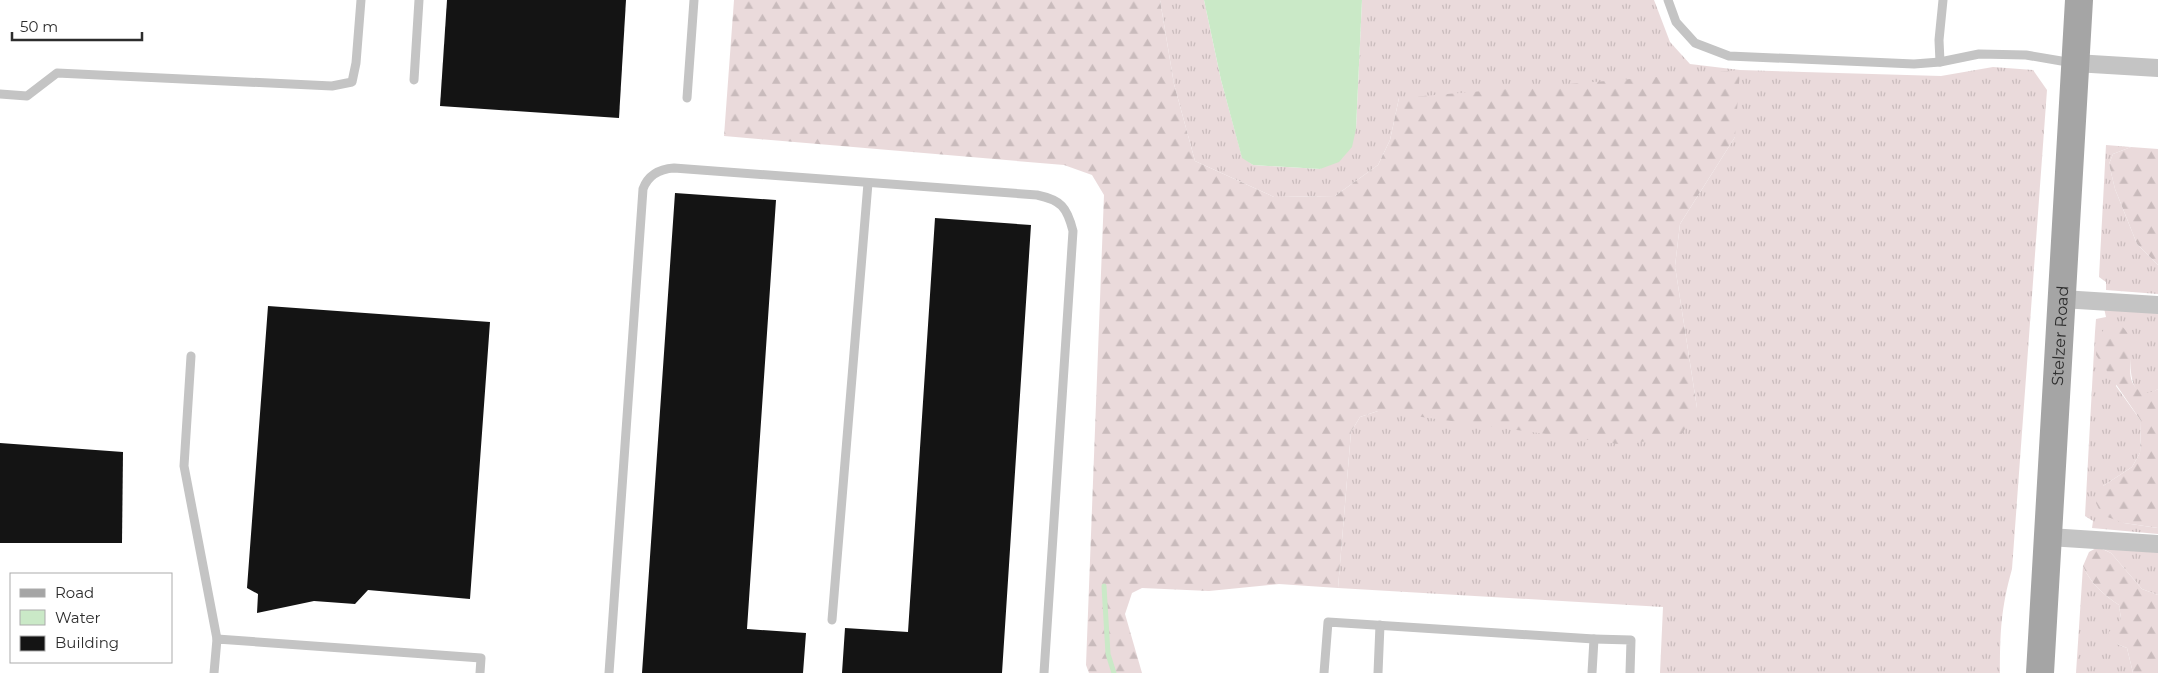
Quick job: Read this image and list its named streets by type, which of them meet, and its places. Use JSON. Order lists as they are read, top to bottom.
{
  "streets": {
    "main road": ["Stelzer Road"]
  },
  "legend": ["Road", "Water", "Building"],
  "scale_bar": "50 m"
}
